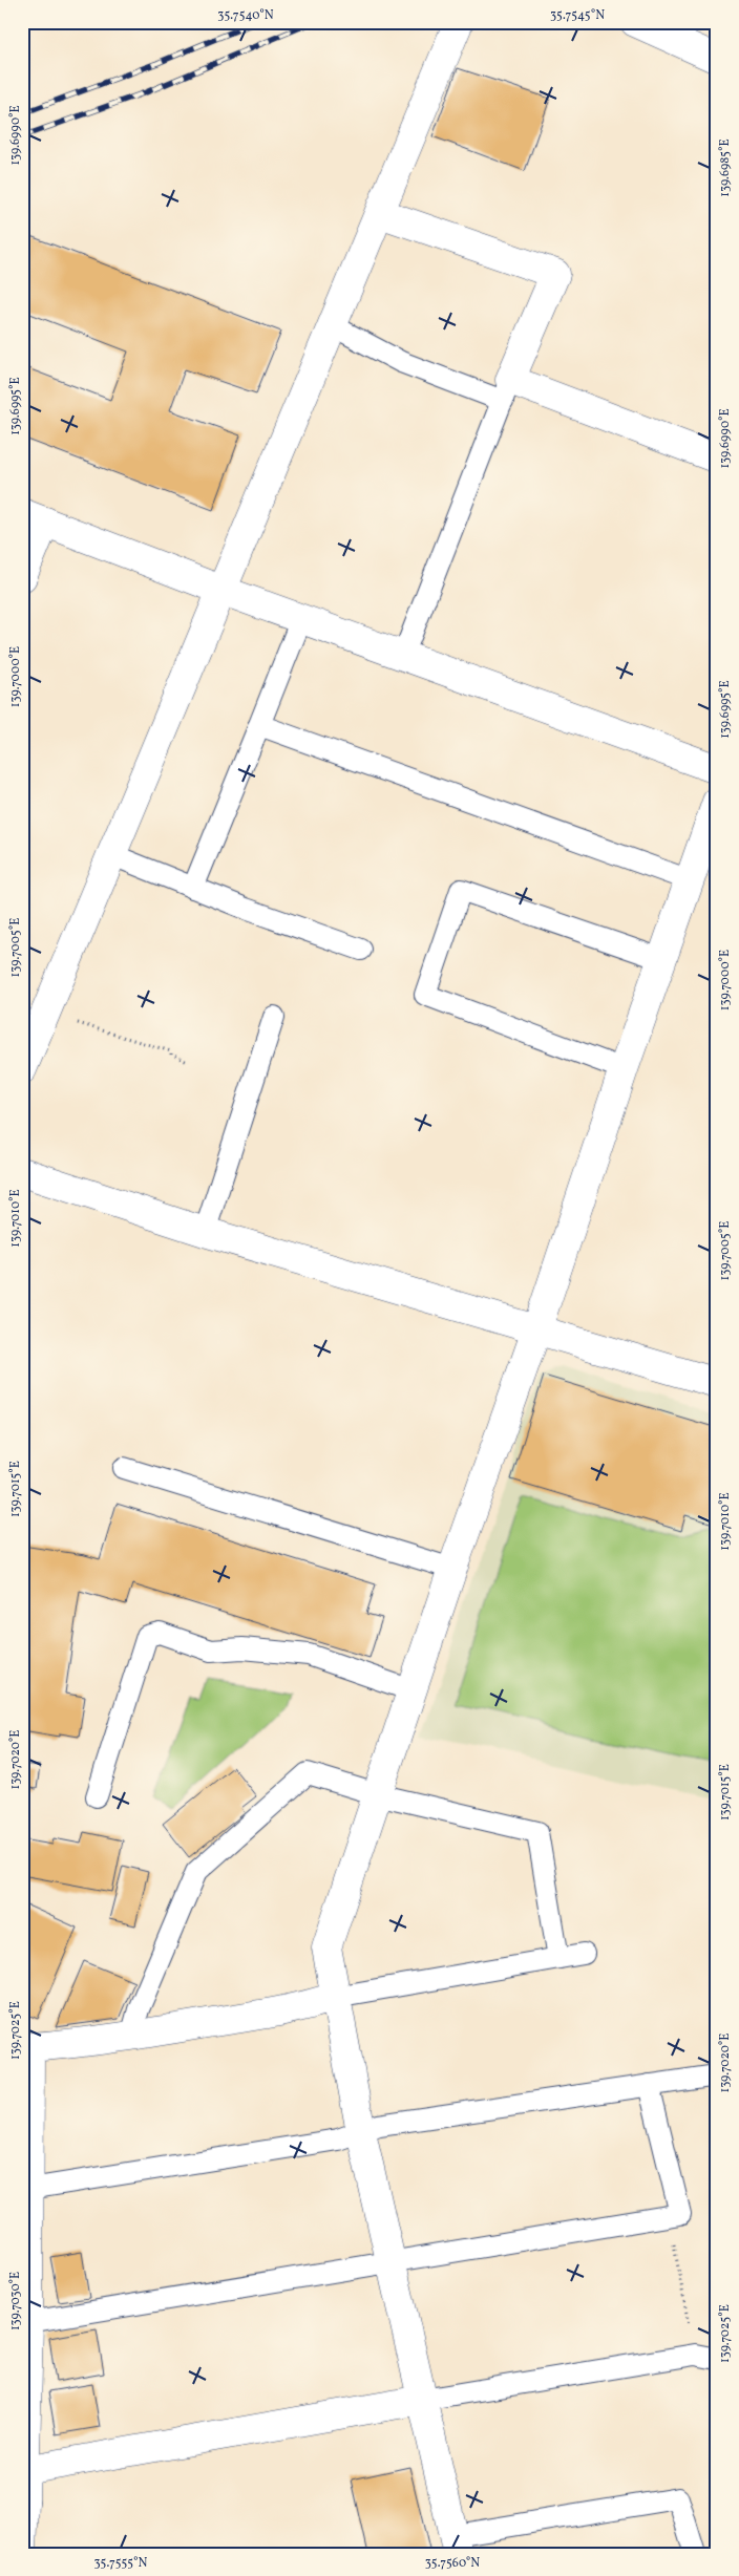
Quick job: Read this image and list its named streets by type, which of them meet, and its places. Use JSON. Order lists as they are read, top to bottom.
{
  "coordinates": [
    "35.7540°N",
    "35.7545°N",
    "139.6990°E",
    "139.6985°E",
    "139.6995°E",
    "139.7000°E",
    "139.7005°E",
    "139.7010°E",
    "139.7015°E",
    "139.7020°E",
    "139.7025°E",
    "139.7030°E",
    "35.7555°N",
    "35.7560°N"
  ]
}
